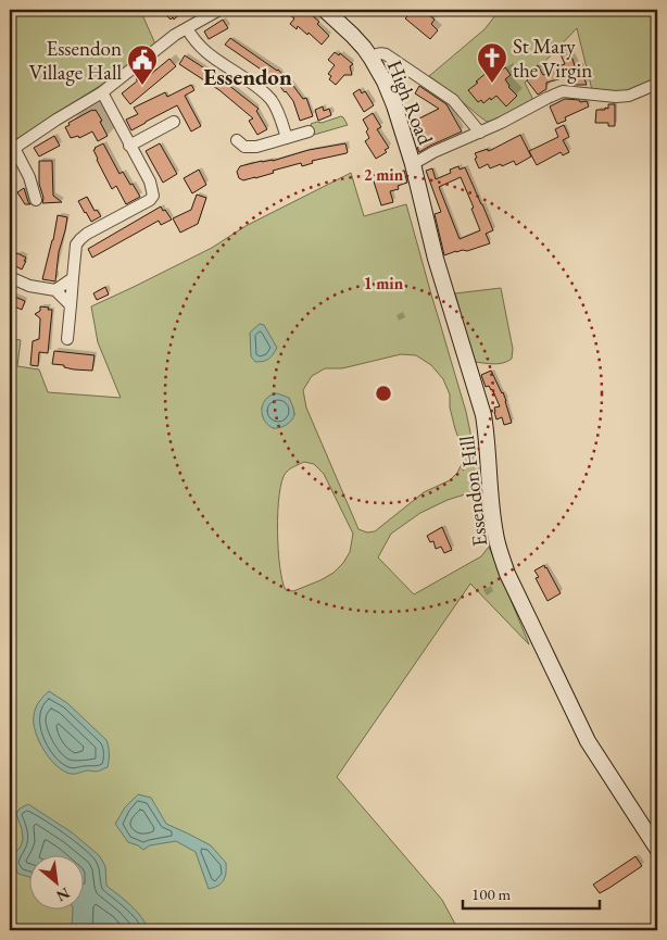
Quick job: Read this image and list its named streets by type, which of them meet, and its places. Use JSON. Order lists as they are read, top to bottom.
{
  "streets": {
    "main road": ["High Road", "Essendon Hill"]
  },
  "crossings": [
    ["High Road", "Essendon Hill"]
  ],
  "districts": ["Essendon"],
  "places": {
    "church": ["St Mary the Virgin"],
    "public building": ["Essendon Village Hall"]
  },
  "scale_bar": "100 m",
  "north": "bottom right",
  "rings": ["2 min", "1 min"]
}
